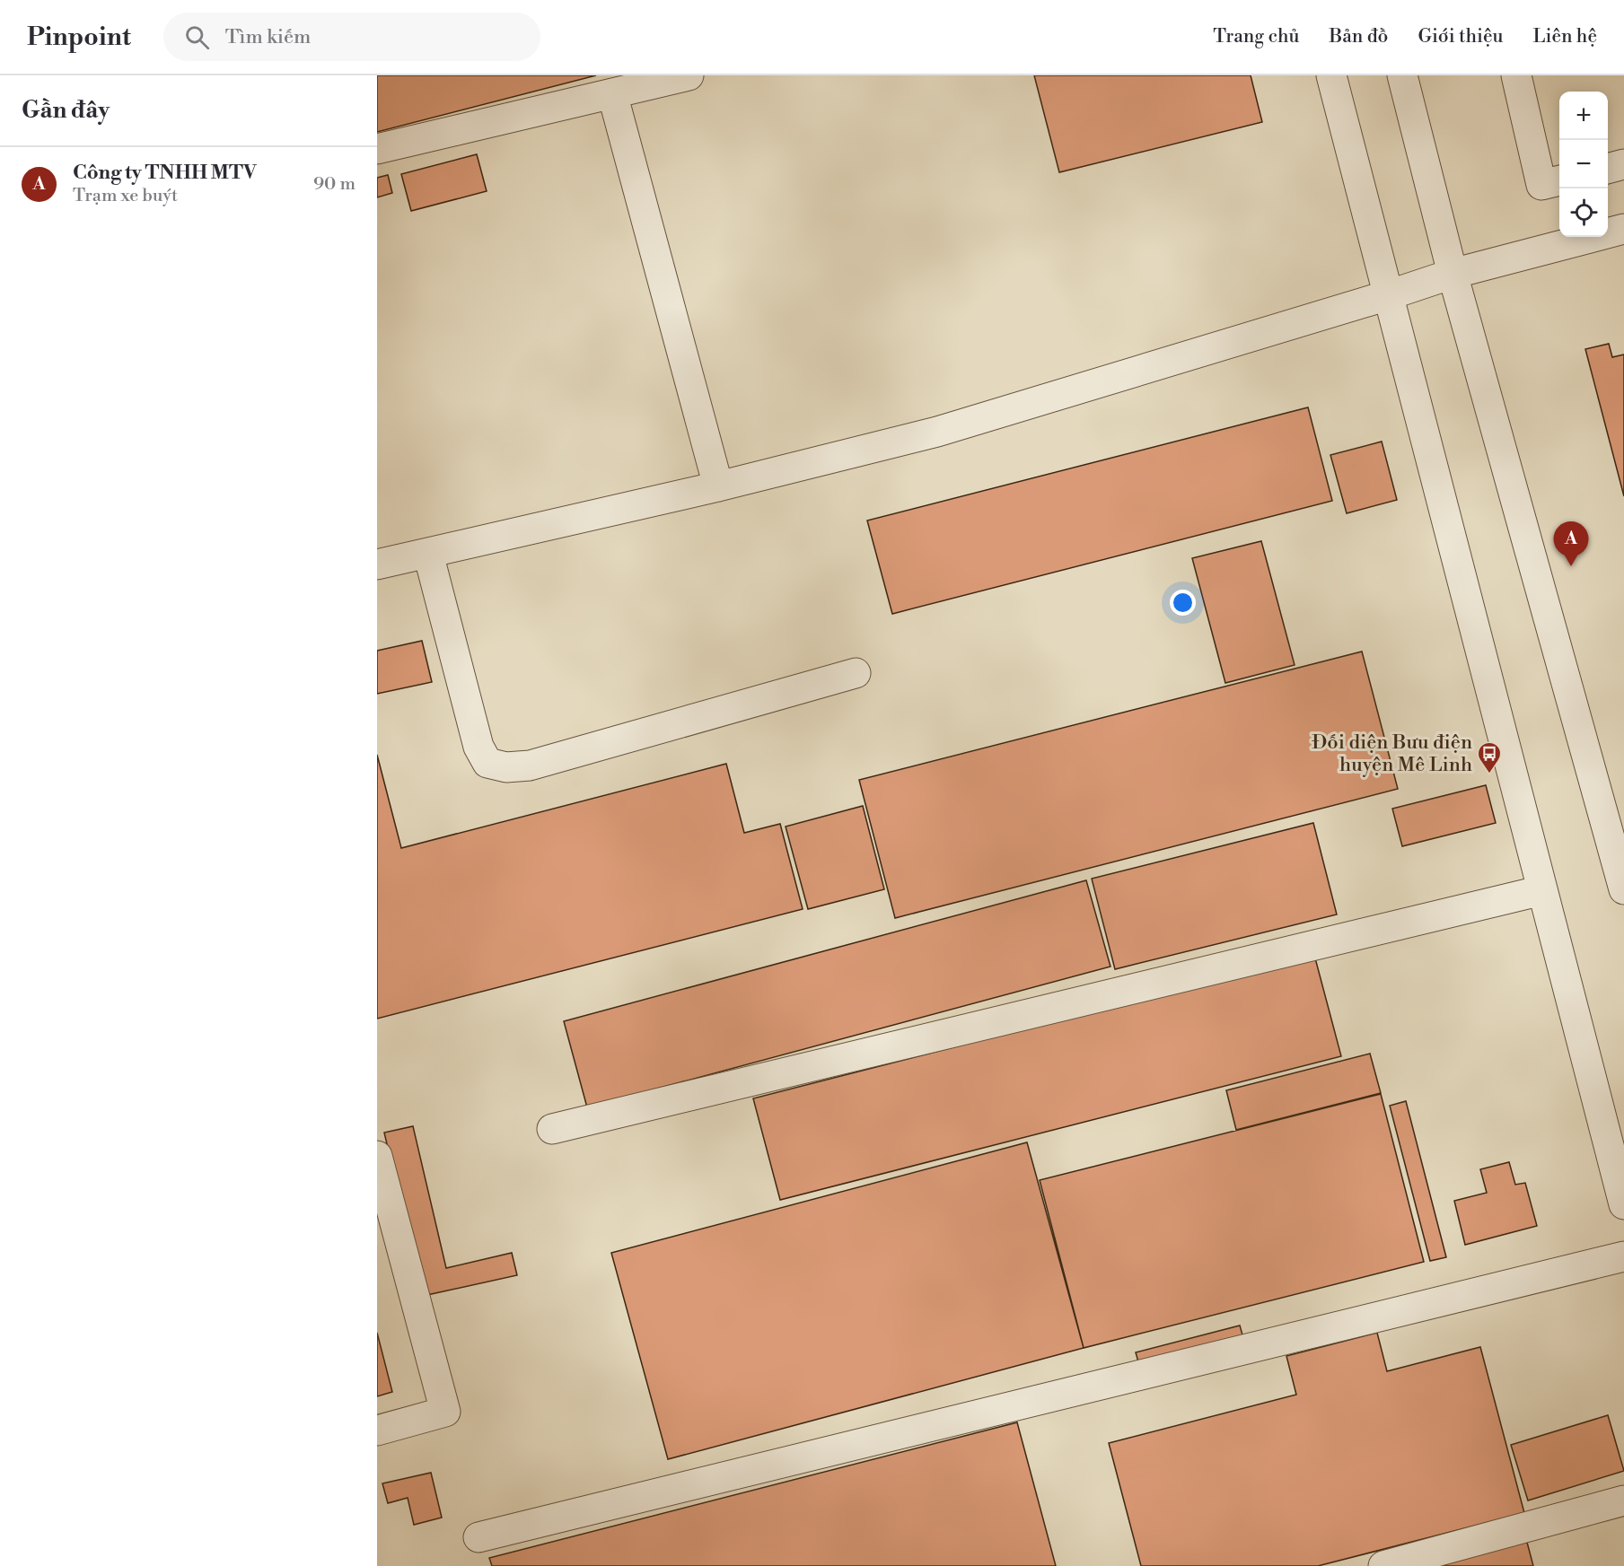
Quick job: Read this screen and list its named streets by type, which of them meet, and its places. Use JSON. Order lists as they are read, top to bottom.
{
  "places": {
    "bus stop": ["Đối diện Bưu điện huyện Mê Linh"]
  },
  "page": {
    "header": "Pinpoint",
    "search": "Tìm kiếm",
    "nav": [
      "Trang chủ",
      "Bản đồ",
      "Giới thiệu",
      "Liên hệ"
    ],
    "heading": "Gần đây",
    "map_buttons": ["+", "−"],
    "list": [
      {
        "mark": "A",
        "name": "Công ty TNHH MTV",
        "note": "Trạm xe buýt",
        "value": "90 m"
      }
    ],
    "pins": "A"
  }
}
